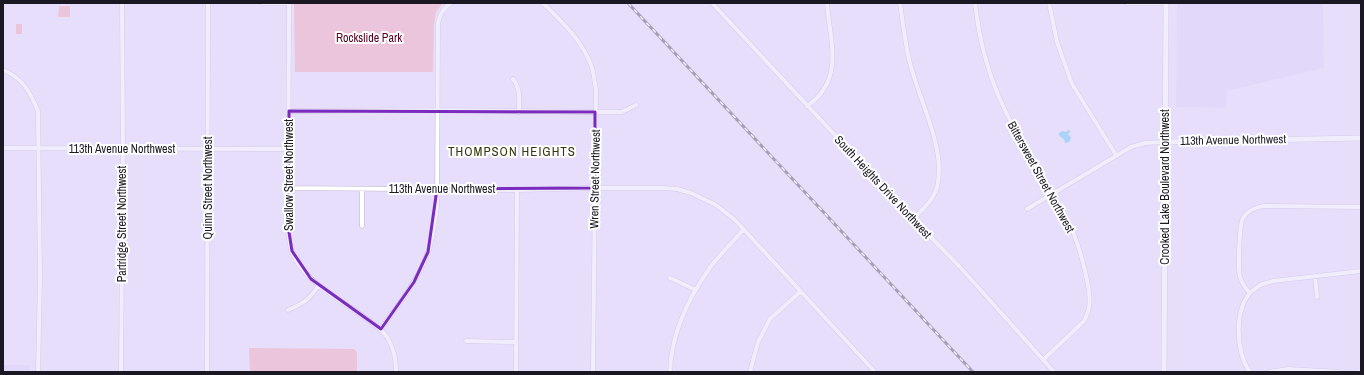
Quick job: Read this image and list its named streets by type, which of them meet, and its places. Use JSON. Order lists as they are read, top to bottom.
{
  "streets": {
    "street": [
      "113th Avenue Northwest",
      "Swallow Street Northwest",
      "Bittersweet Street Northwest",
      "Wren Street Northwest",
      "South Heights Drive Northwest",
      "Crooked Lake Boulevard Northwest",
      "Quinn Street Northwest",
      "Partridge Street Northwest"
    ]
  },
  "crossings": [
    ["113th Avenue Northwest", "Swallow Street Northwest"],
    ["113th Avenue Northwest", "Bittersweet Street Northwest"],
    ["113th Avenue Northwest", "Wren Street Northwest"],
    ["113th Avenue Northwest", "Crooked Lake Boulevard Northwest"],
    ["113th Avenue Northwest", "Quinn Street Northwest"],
    ["113th Avenue Northwest", "Partridge Street Northwest"],
    ["Bittersweet Street Northwest", "South Heights Drive Northwest"]
  ],
  "districts": ["THOMPSON HEIGHTS"],
  "parks": ["Rockslide Park"]
}
